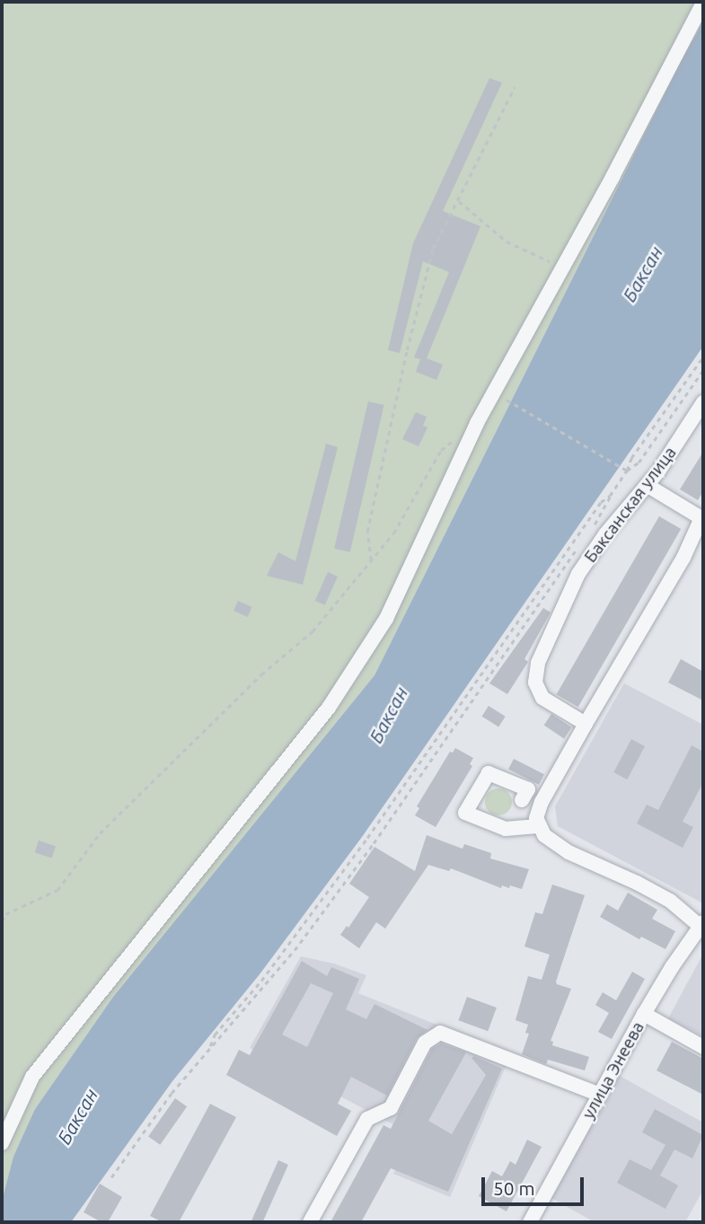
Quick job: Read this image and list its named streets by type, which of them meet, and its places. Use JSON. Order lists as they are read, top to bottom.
{
  "streets": {
    "street": ["Баксанская улица", "улица Энеева"]
  },
  "water": ["Баксан"],
  "scale_bar": "50 m"
}
